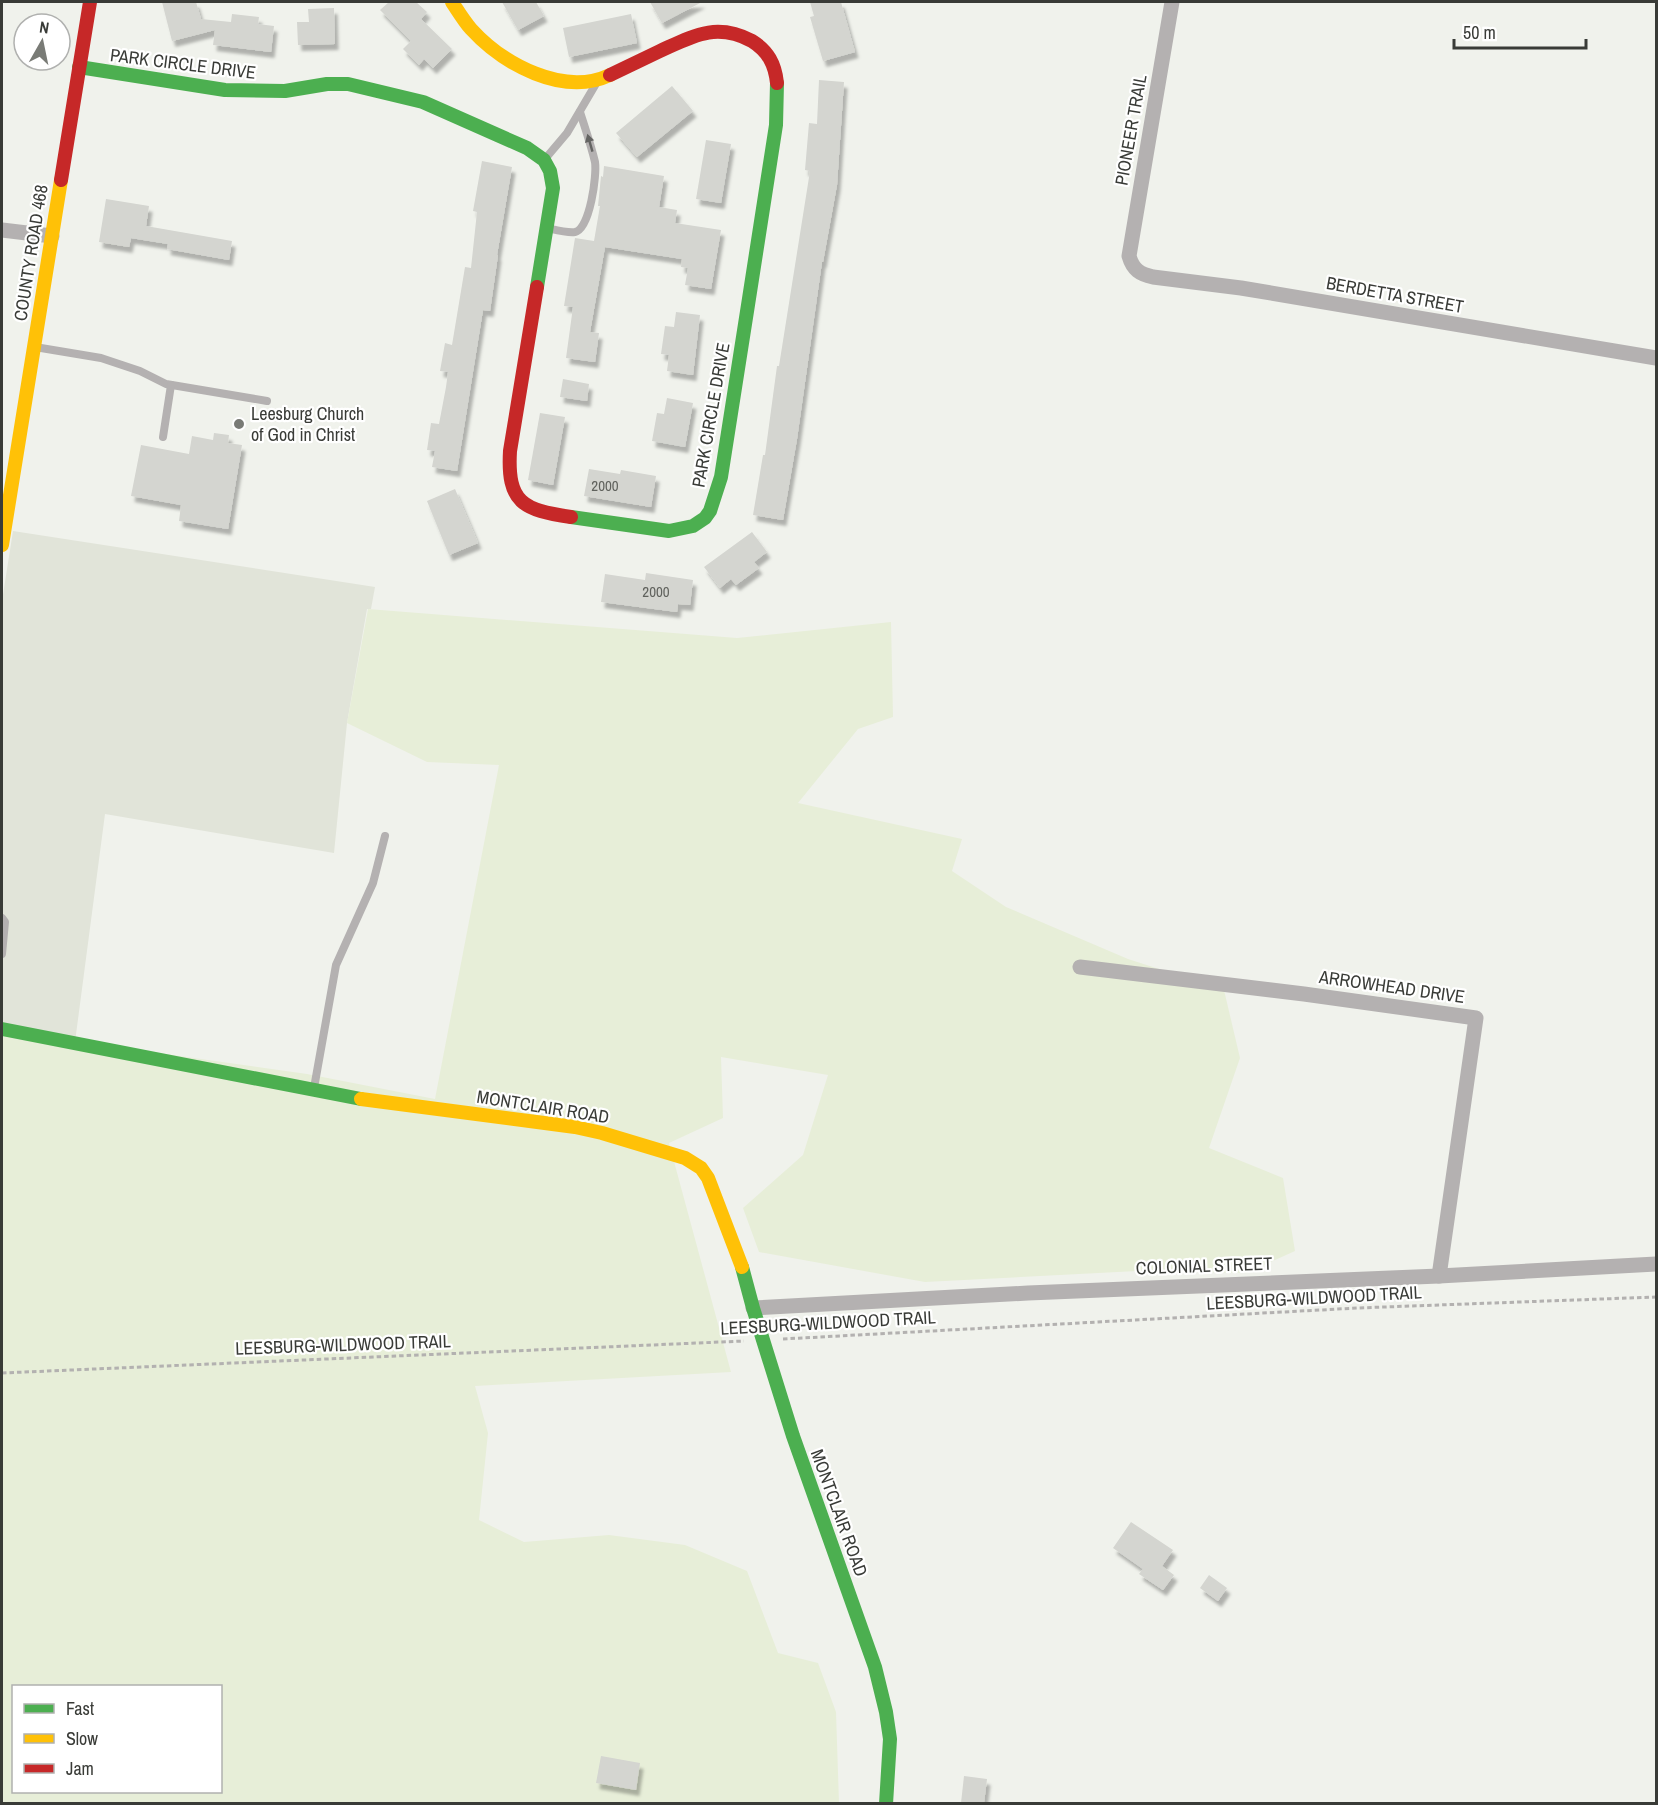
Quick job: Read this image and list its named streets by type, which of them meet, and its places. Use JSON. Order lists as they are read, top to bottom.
{
  "streets": {
    "street": [
      "PARK CIRCLE DRIVE",
      "PIONEER TRAIL",
      "COUNTY ROAD 468",
      "BERDETTA STREET",
      "ARROWHEAD DRIVE",
      "MONTCLAIR ROAD",
      "COLONIAL STREET"
    ],
    "path": ["LEESBURG-WILDWOOD TRAIL"]
  },
  "crossings": [
    ["PARK CIRCLE DRIVE", "COUNTY ROAD 468"],
    ["PIONEER TRAIL", "BERDETTA STREET"],
    ["ARROWHEAD DRIVE", "COLONIAL STREET"],
    ["MONTCLAIR ROAD", "COLONIAL STREET"],
    ["MONTCLAIR ROAD", "LEESBURG-WILDWOOD TRAIL"]
  ],
  "places": ["Leesburg Church of God in Christ"],
  "house_numbers": ["2000", "2000"],
  "legend": ["Fast", "Slow", "Jam"],
  "scale_bar": "50 m",
  "north": "top"
}
